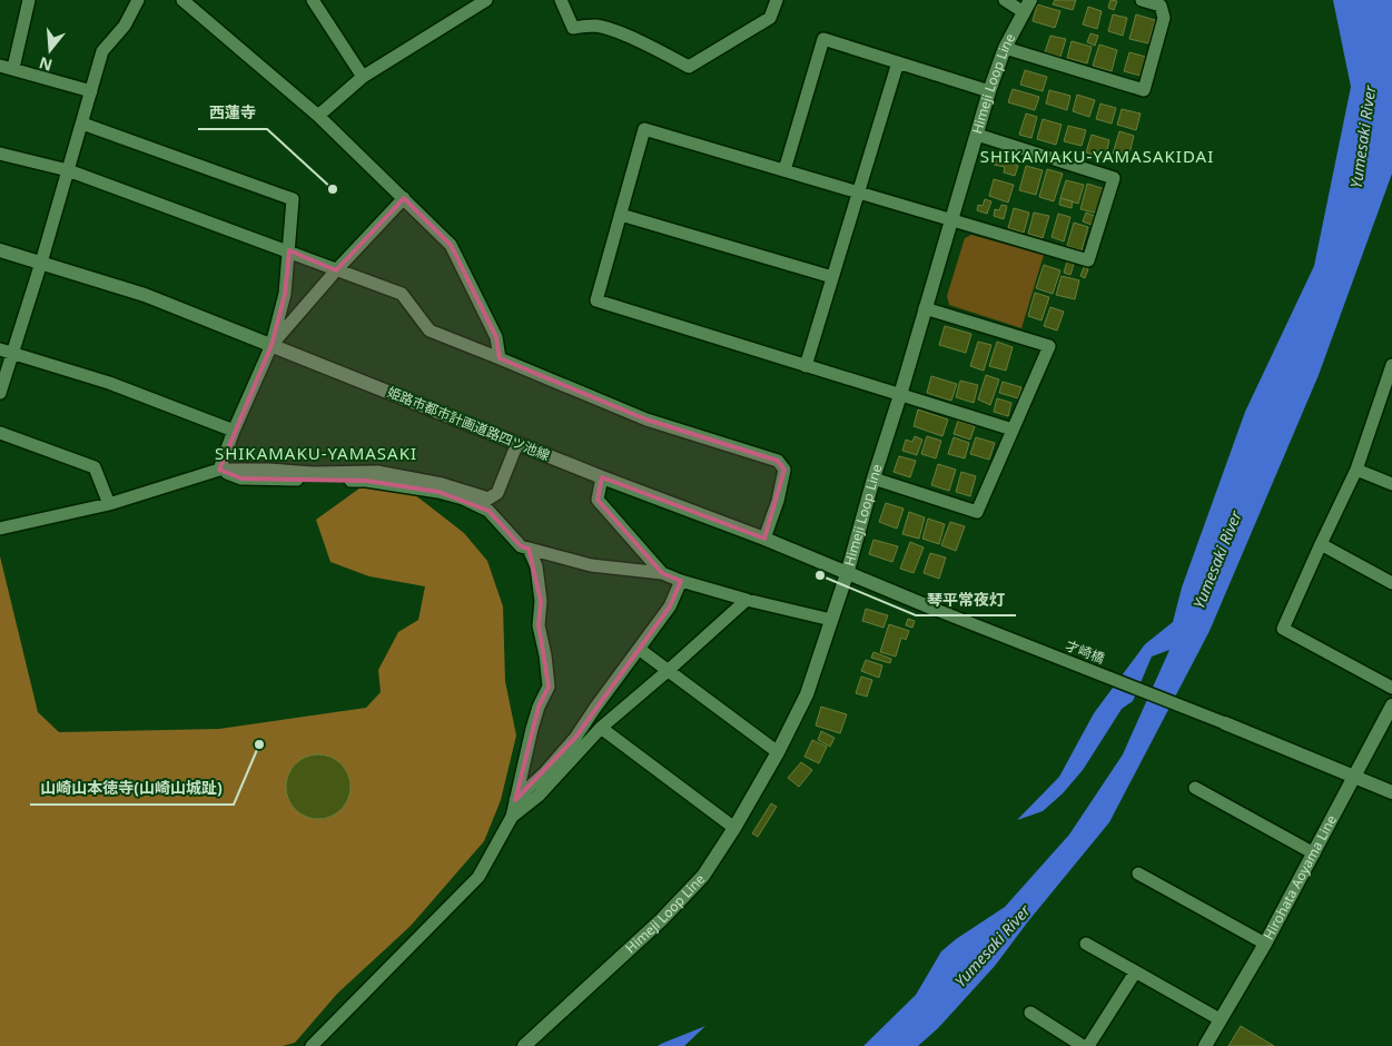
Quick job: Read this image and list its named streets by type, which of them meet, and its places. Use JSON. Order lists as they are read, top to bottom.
{
  "streets": {
    "main road": ["Himeji Loop Line", "姫路市都市計画道路四ツ池線", "Hirohata Aoyama Line"],
    "street": ["才崎橋"]
  },
  "crossings": [
    ["Himeji Loop Line", "姫路市都市計画道路四ツ池線"],
    ["姫路市都市計画道路四ツ池線", "才崎橋"]
  ],
  "districts": ["SHIKAMAKU-YAMASAKIDAI", "SHIKAMAKU-YAMASAKI"],
  "water": ["Yumesaki River"],
  "places": ["西蓮寺", "琴平常夜灯", "山崎山本徳寺(山崎山城趾)"],
  "north": "bottom"
}
